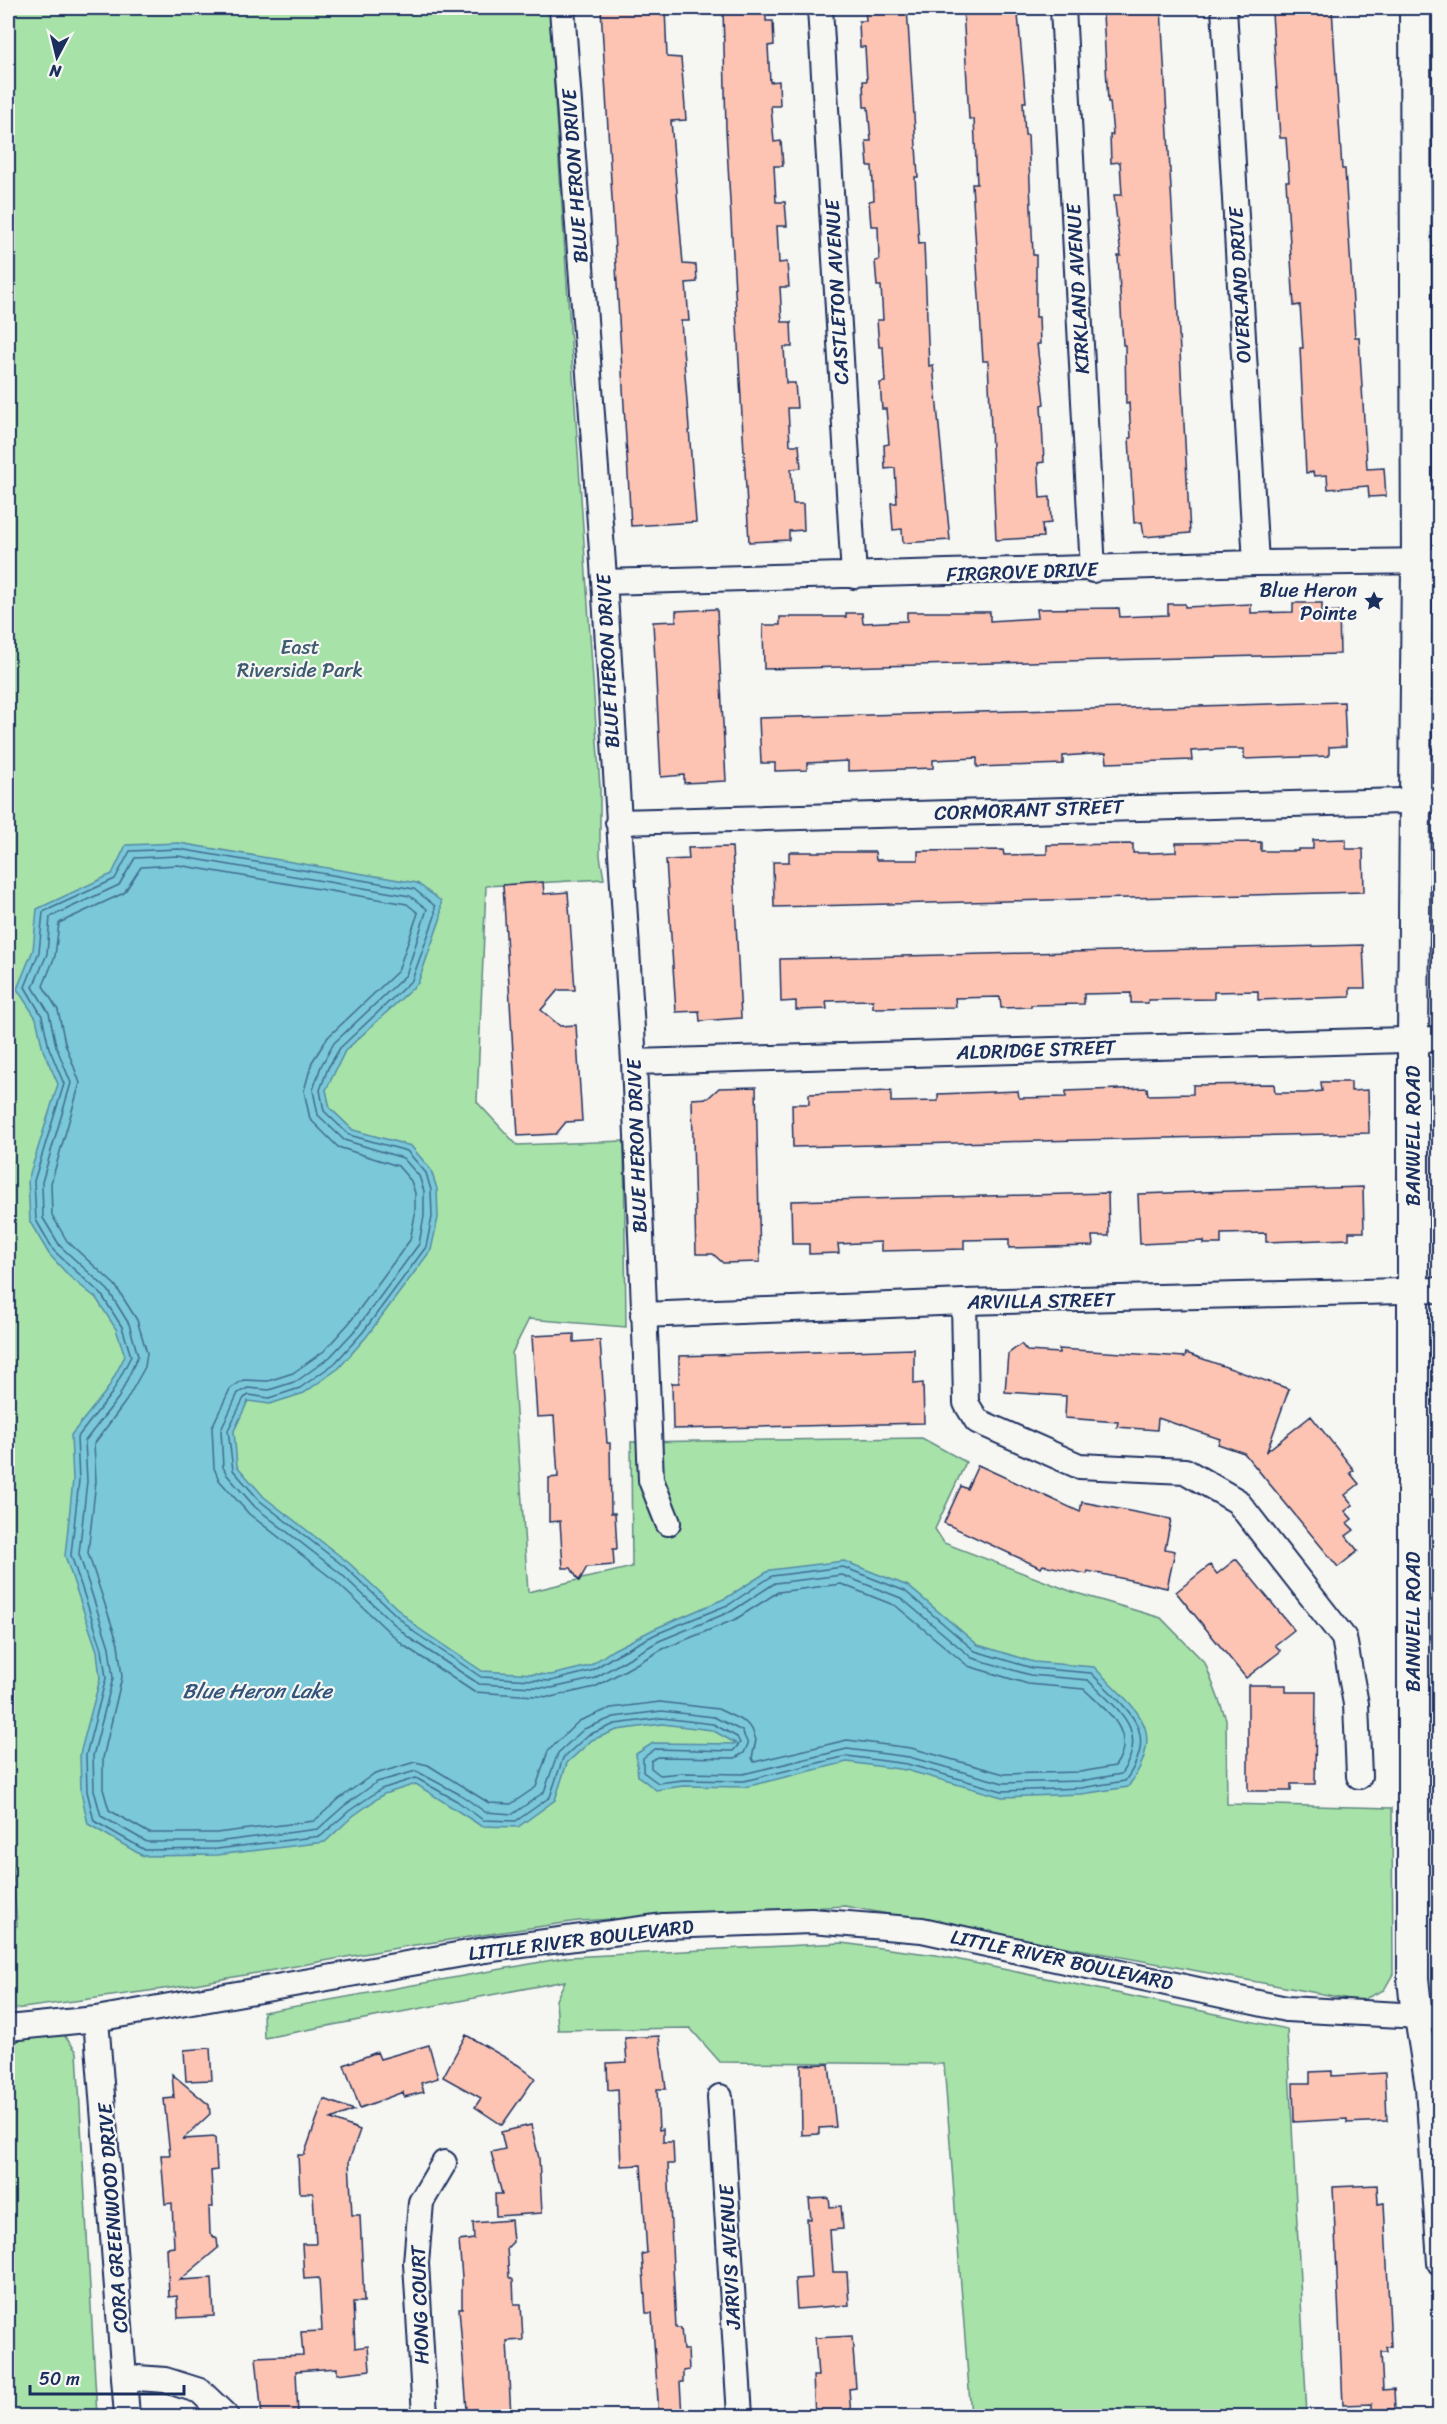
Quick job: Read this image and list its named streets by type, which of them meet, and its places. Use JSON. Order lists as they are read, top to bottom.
{
  "streets": {
    "main road": ["BANWELL ROAD"],
    "street": [
      "BLUE HERON DRIVE",
      "OVERLAND DRIVE",
      "KIRKLAND AVENUE",
      "CASTLETON AVENUE",
      "FIRGROVE DRIVE",
      "CORMORANT STREET",
      "ALDRIDGE STREET",
      "ARVILLA STREET",
      "LITTLE RIVER BOULEVARD",
      "CORA GREENWOOD DRIVE",
      "JARVIS AVENUE",
      "HONG COURT"
    ]
  },
  "crossings": [
    ["BLUE HERON DRIVE", "FIRGROVE DRIVE"],
    ["BLUE HERON DRIVE", "CORMORANT STREET"],
    ["BLUE HERON DRIVE", "ALDRIDGE STREET"],
    ["BLUE HERON DRIVE", "ARVILLA STREET"],
    ["OVERLAND DRIVE", "FIRGROVE DRIVE"],
    ["KIRKLAND AVENUE", "FIRGROVE DRIVE"],
    ["CASTLETON AVENUE", "FIRGROVE DRIVE"],
    ["FIRGROVE DRIVE", "BANWELL ROAD"],
    ["CORMORANT STREET", "BANWELL ROAD"],
    ["ALDRIDGE STREET", "BANWELL ROAD"],
    ["BANWELL ROAD", "ARVILLA STREET"],
    ["BANWELL ROAD", "LITTLE RIVER BOULEVARD"],
    ["LITTLE RIVER BOULEVARD", "CORA GREENWOOD DRIVE"]
  ],
  "water": ["Blue Heron Lake"],
  "parks": ["East Riverside Park"],
  "places": {
    "place": ["Blue Heron Pointe"]
  },
  "scale_bar": "50 m",
  "north": "bottom"
}
